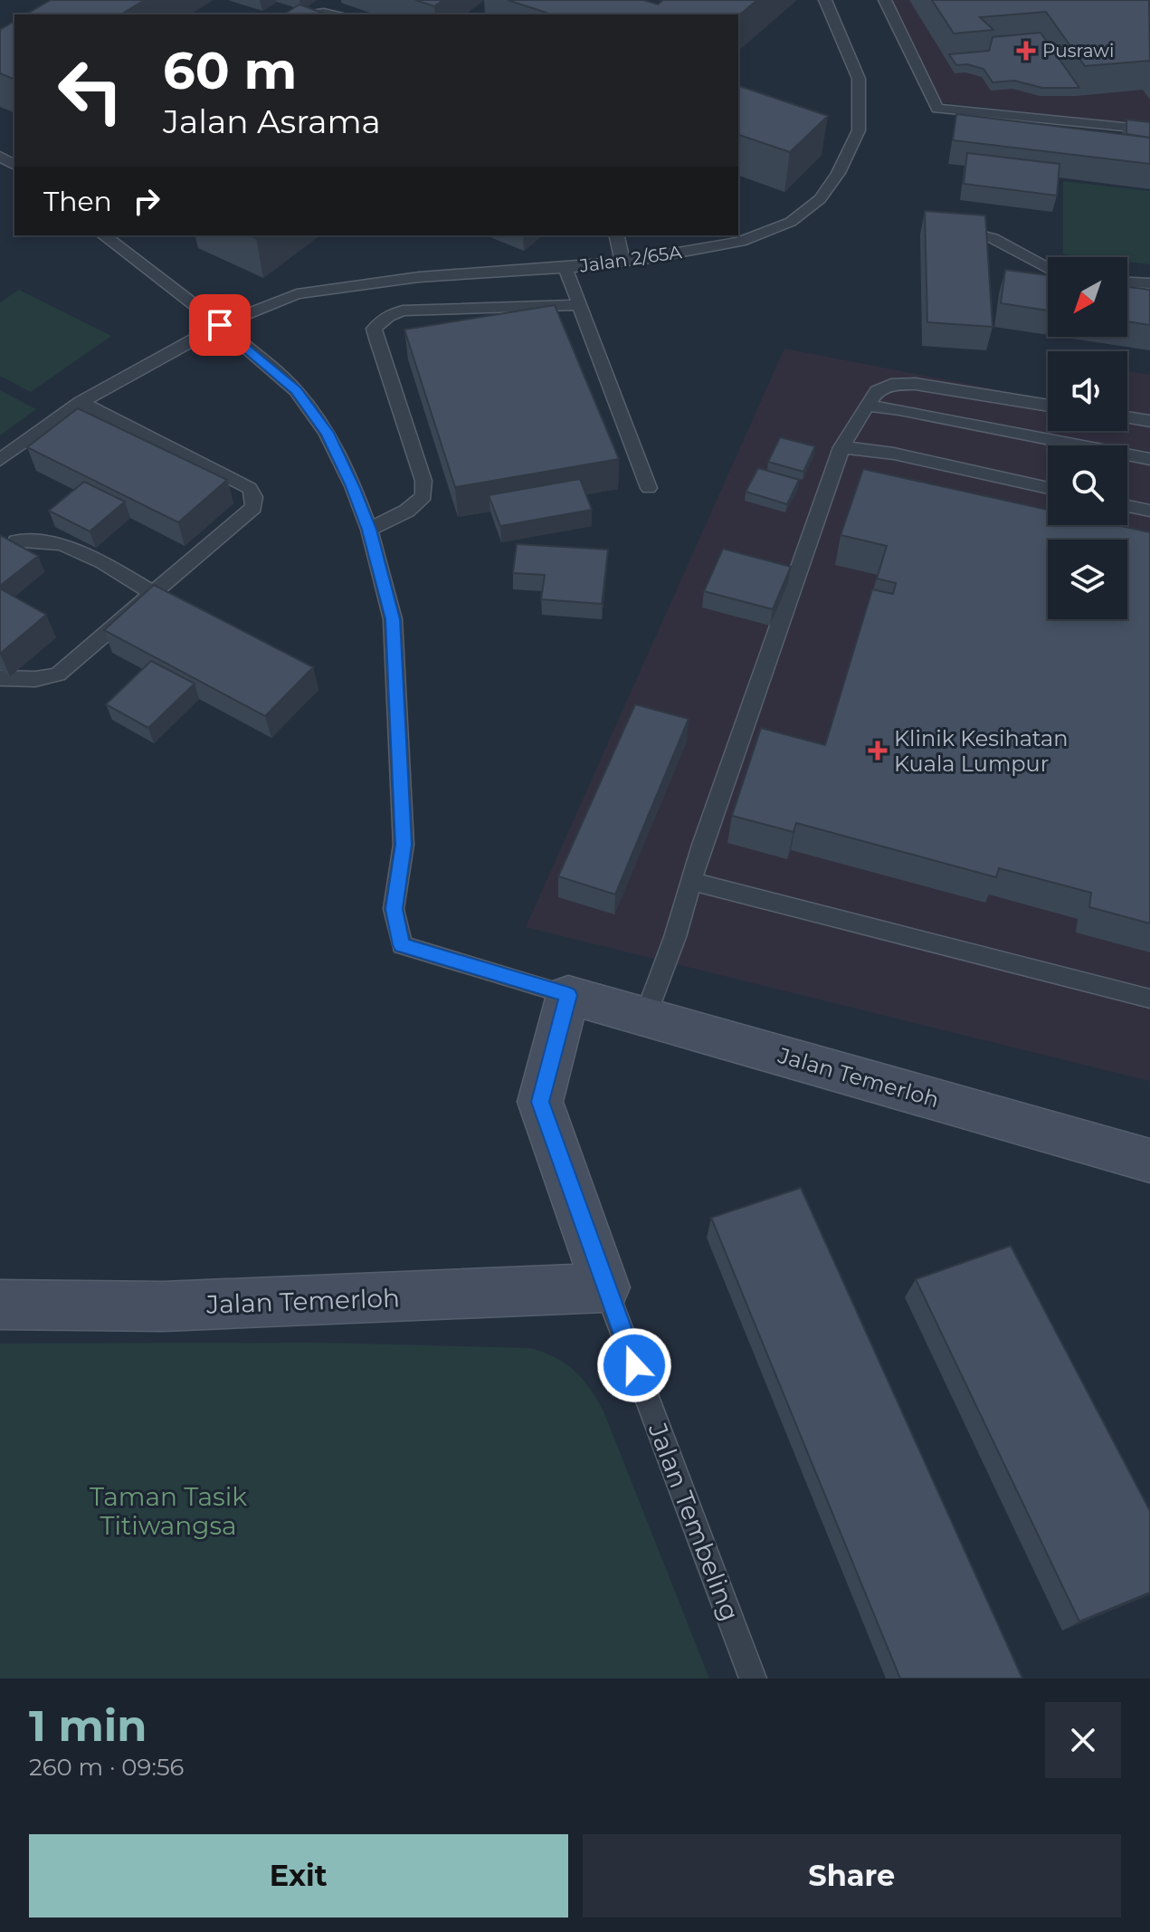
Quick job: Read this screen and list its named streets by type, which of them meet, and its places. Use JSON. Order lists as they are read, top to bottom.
{
  "streets": {
    "street": ["Jalan Temerloh", "Jalan Tembeling"],
    "lane": ["Jalan 2/65A"]
  },
  "crossings": [
    ["Jalan Temerloh", "Jalan Tembeling"]
  ],
  "parks": ["Taman Tasik Titiwangsa"],
  "places": {
    "health": ["Pusrawi", "Klinik Kesihatan Kuala Lumpur"]
  },
  "north": "bottom left",
  "page": {
    "turn": ["60 m", "Jalan Asrama"],
    "then": "Then",
    "heading": ["1 min", "260 m · 09:56"],
    "buttons": ["Exit", "Share"]
  }
}
